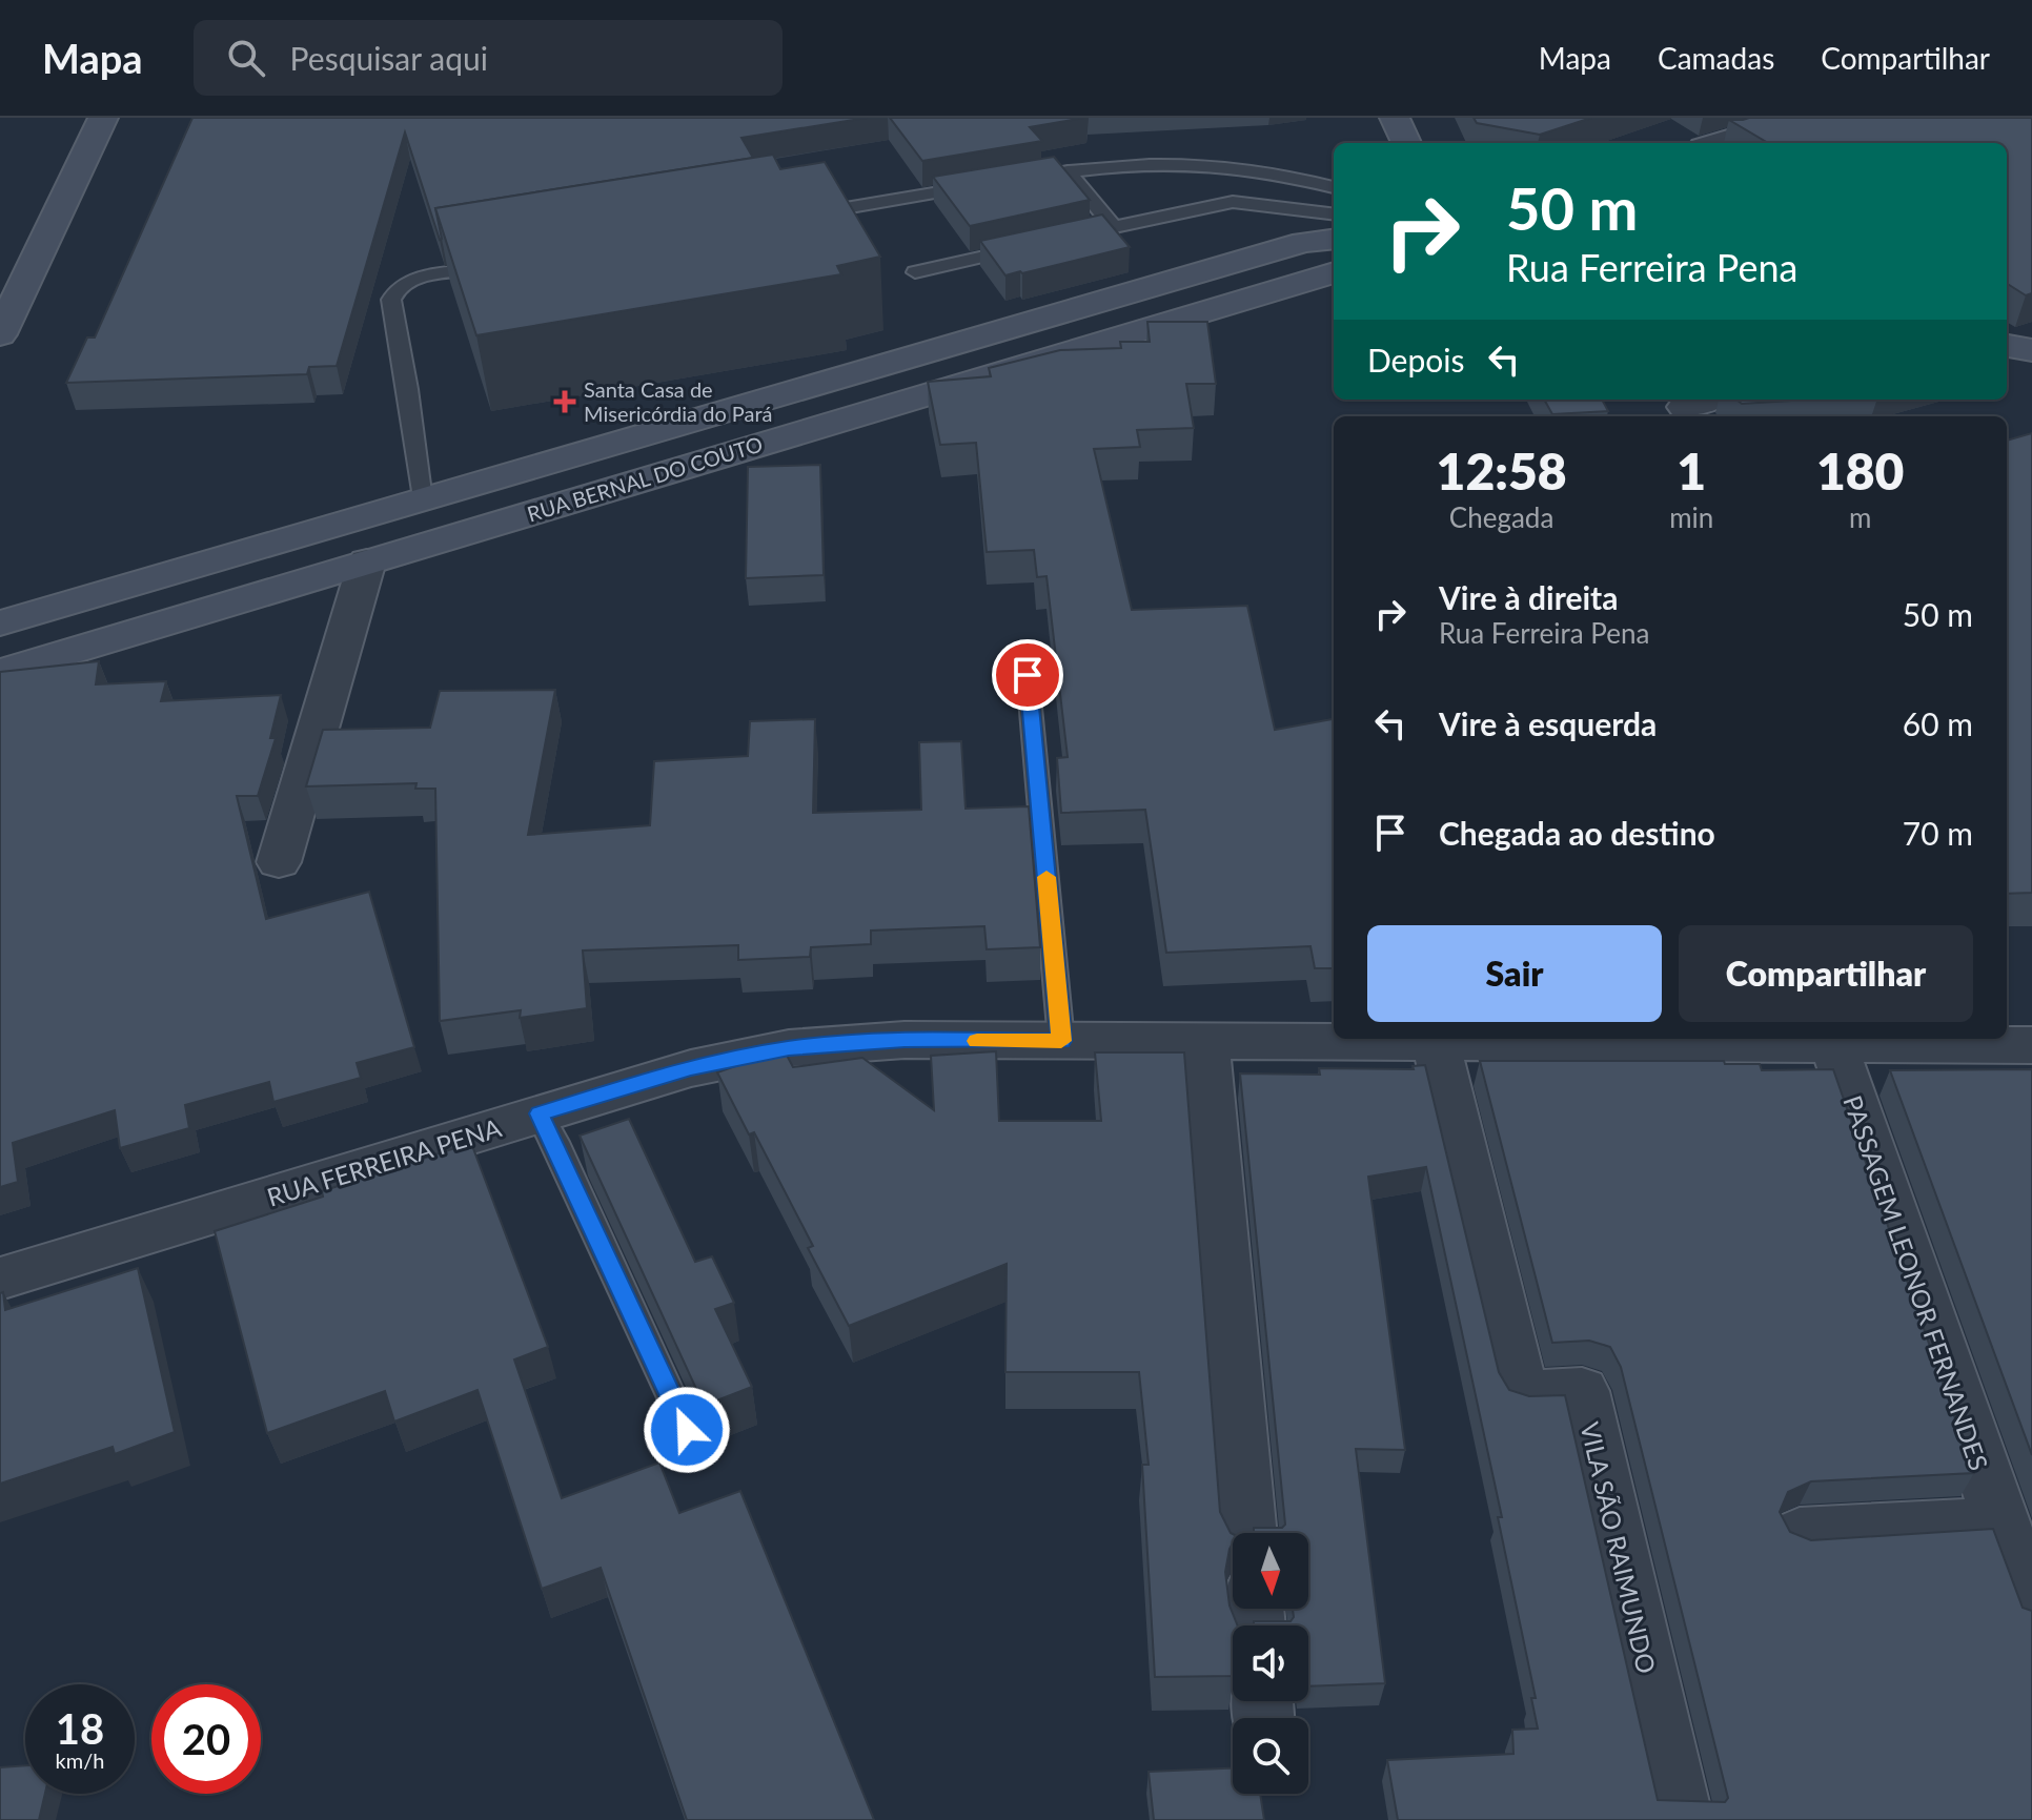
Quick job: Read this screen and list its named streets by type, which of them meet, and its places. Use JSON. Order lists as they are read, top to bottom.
{
  "streets": {
    "street": [
      "RUA BERNAL DO COUTO",
      "RUA FERREIRA PENA",
      "PASSAGEM LEONOR FERNANDES",
      "VILA SÃO RAIMUNDO"
    ]
  },
  "crossings": [
    ["RUA FERREIRA PENA", "PASSAGEM LEONOR FERNANDES"],
    ["RUA FERREIRA PENA", "VILA SÃO RAIMUNDO"]
  ],
  "places": {
    "health": ["Santa Casa de Misericórdia do Pará"]
  },
  "north": "bottom",
  "page": {
    "header": "Mapa",
    "search": "Pesquisar aqui",
    "nav": ["Mapa", "Camadas", "Compartilhar"],
    "turn": ["50 m", "Rua Ferreira Pena"],
    "then": "Depois",
    "eta": [
      "12:58",
      "Chegada",
      "1",
      "min",
      "180",
      "m"
    ],
    "list": [
      {
        "name": "Vire à direita",
        "note": "Rua Ferreira Pena",
        "value": "50 m"
      },
      {
        "name": "Vire à esquerda",
        "value": "60 m"
      },
      {
        "name": "Chegada ao destino",
        "value": "70 m"
      }
    ],
    "buttons": ["Sair", "Compartilhar"],
    "speed": "18 km/h",
    "limit": "20"
  }
}
